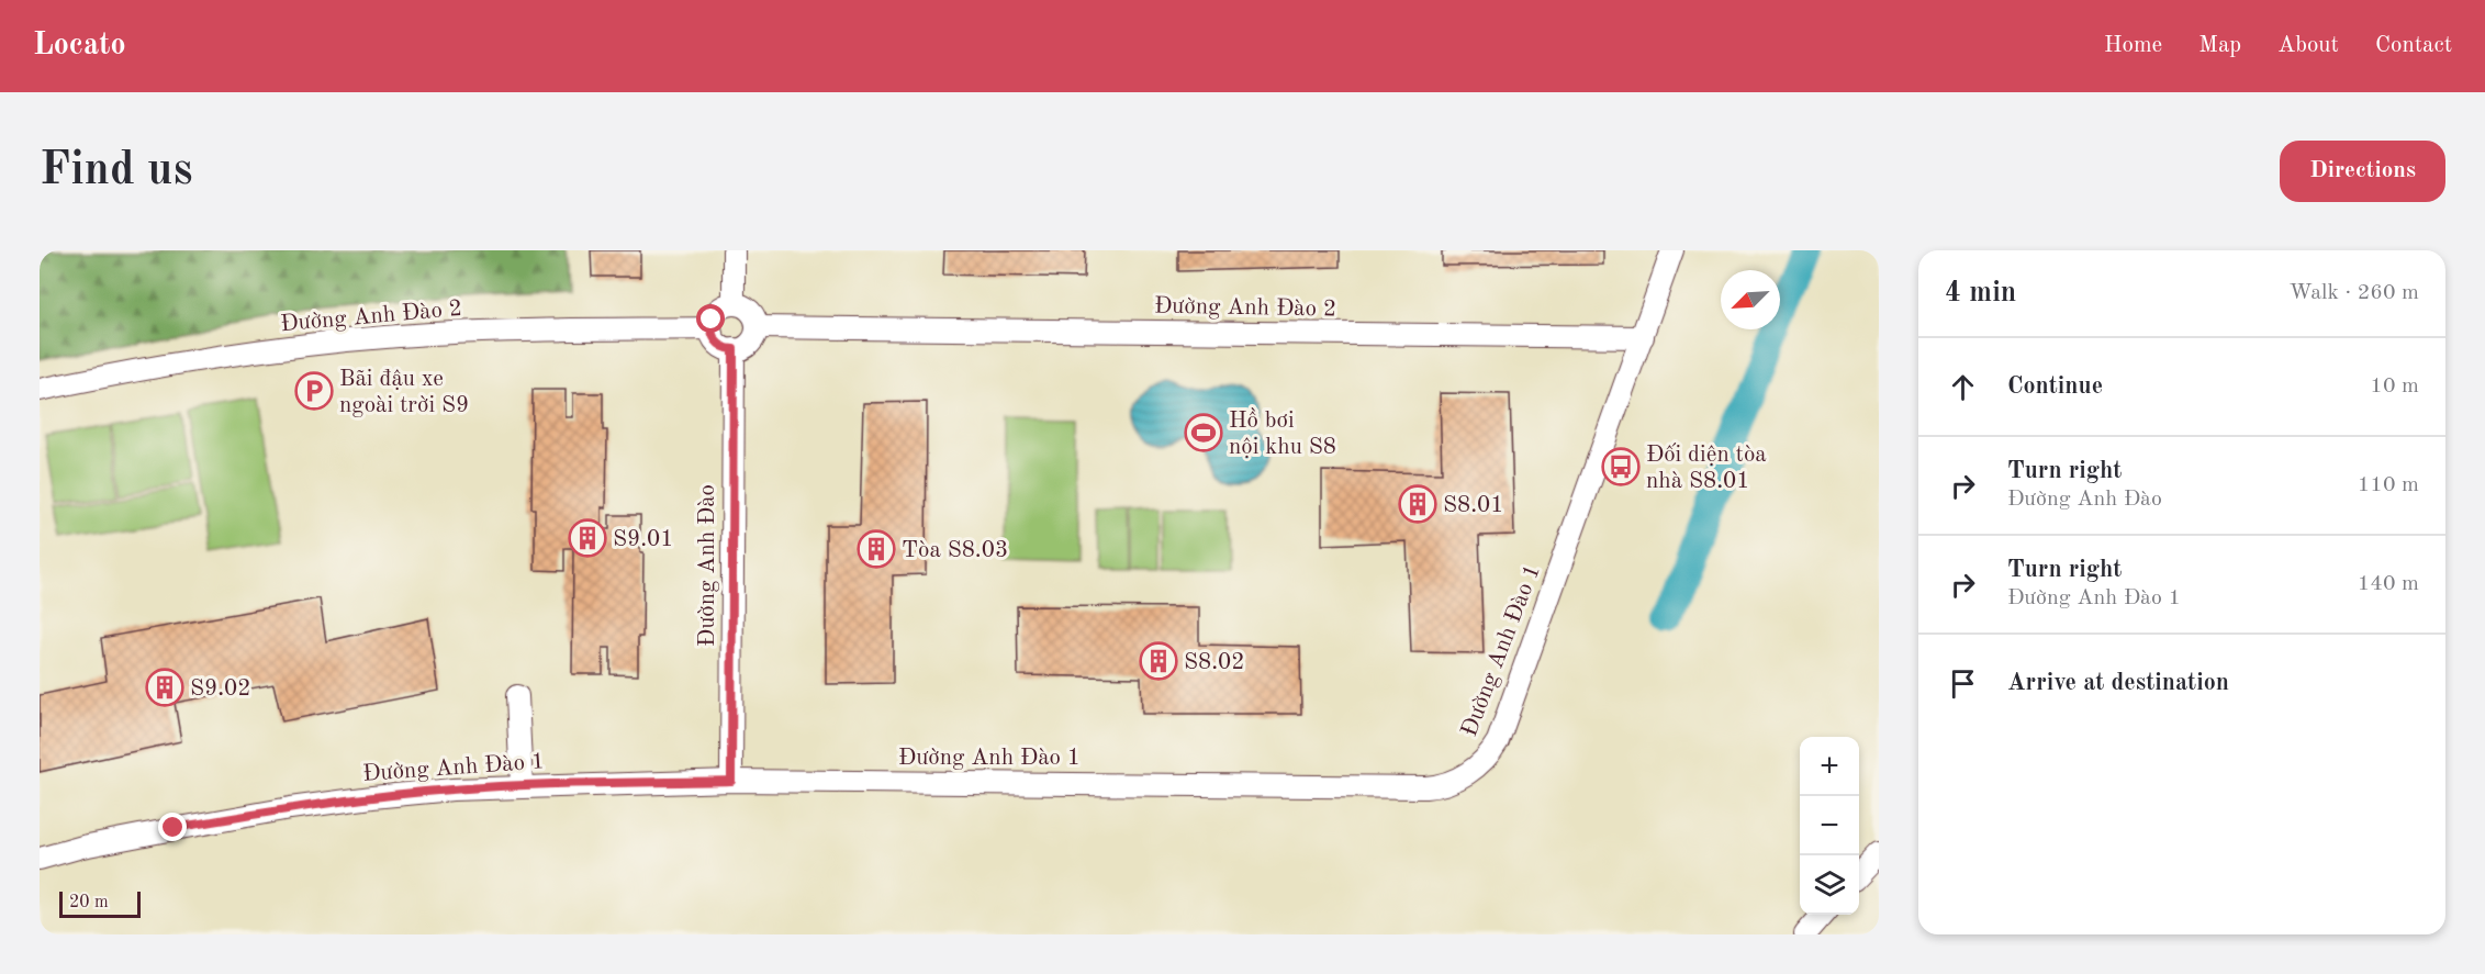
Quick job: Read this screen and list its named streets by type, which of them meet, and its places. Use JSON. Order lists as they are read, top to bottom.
{
  "streets": {
    "street": ["Đường Anh Đào 2", "Đường Anh Đào", "Đường Anh Đào 1"]
  },
  "crossings": [
    ["Đường Anh Đào 2", "Đường Anh Đào"],
    ["Đường Anh Đào 2", "Đường Anh Đào 1"],
    ["Đường Anh Đào", "Đường Anh Đào 1"]
  ],
  "places": {
    "parking": ["Bãi đậu xe ngoài trời S9"],
    "sports": ["Hồ bơi nội khu S8"],
    "bus stop": ["Đối diện tòa nhà S8.01"],
    "building": [
      "S8.01",
      "S9.01",
      "Tòa S8.03",
      "S8.02",
      "S9.02"
    ]
  },
  "scale_bar": "20 m",
  "north": "bottom left",
  "page": {
    "header": "Locato",
    "nav": [
      "Home",
      "Map",
      "About",
      "Contact"
    ],
    "buttons": "Directions",
    "title": "Find us",
    "heading": ["4 min", "Walk · 260 m"],
    "list": [
      ["Continue", "10 m"],
      ["Turn right", "Đường Anh Đào", "110 m"],
      ["Turn right", "Đường Anh Đào 1", "140 m"],
      "Arrive at destination"
    ],
    "map_buttons": ["+", "−"],
    "scale": "20 m"
  }
}
